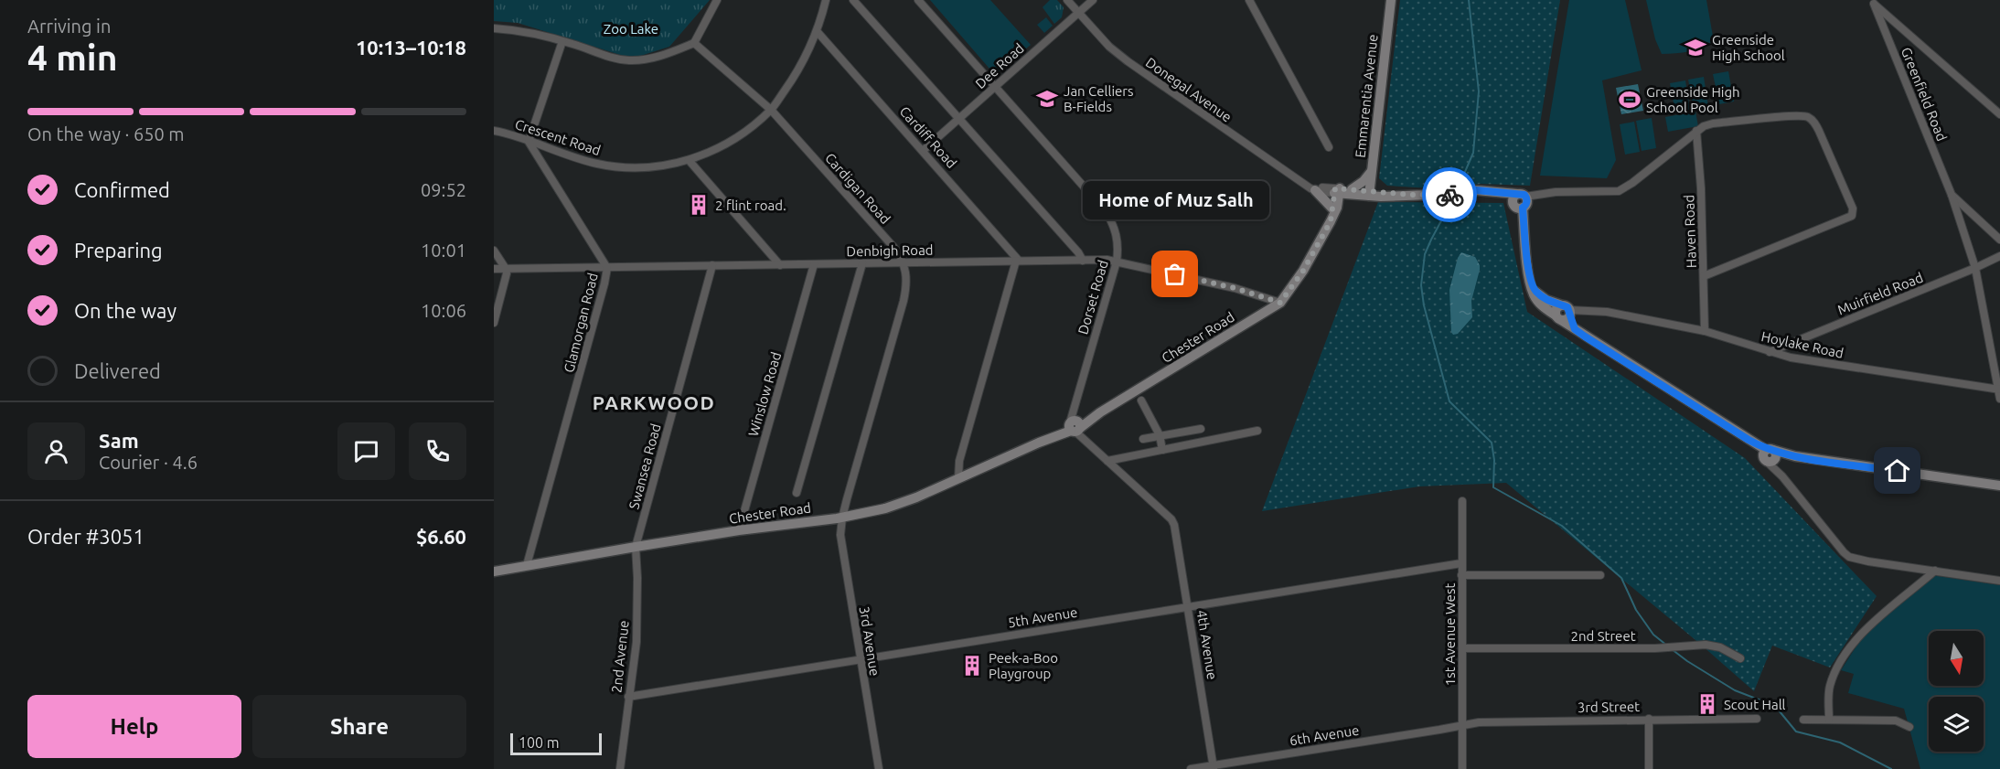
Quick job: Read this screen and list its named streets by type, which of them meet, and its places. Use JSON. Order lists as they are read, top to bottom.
{
  "streets": {
    "street": [
      "Dee Road",
      "Donegal Avenue",
      "Greenfield Road",
      "Emmarentia Avenue",
      "Crescent Road",
      "Cardiff Road",
      "Cardigan Road",
      "Haven Road",
      "Denbigh Road",
      "Muirfield Road",
      "Dorset Road",
      "Glamorgan Road",
      "Chester Road",
      "Hoylake Road",
      "Winslow Road",
      "Swansea Road",
      "5th Avenue",
      "1st Avenue West",
      "2nd Street",
      "3rd Avenue",
      "4th Avenue",
      "2nd Avenue",
      "3rd Street",
      "6th Avenue"
    ]
  },
  "crossings": [
    ["Dee Road", "Donegal Avenue"],
    ["Dee Road", "Cardiff Road"],
    ["Dee Road", "Dorset Road"],
    ["Donegal Avenue", "Chester Road"],
    ["Greenfield Road", "Muirfield Road"],
    ["Greenfield Road", "Hoylake Road"],
    ["Crescent Road", "Cardiff Road"],
    ["Crescent Road", "Cardigan Road"],
    ["Crescent Road", "Glamorgan Road"],
    ["Cardiff Road", "Denbigh Road"],
    ["Cardigan Road", "Denbigh Road"],
    ["Haven Road", "Hoylake Road"],
    ["Denbigh Road", "Dorset Road"],
    ["Denbigh Road", "Glamorgan Road"],
    ["Denbigh Road", "Chester Road"],
    ["Denbigh Road", "Winslow Road"],
    ["Denbigh Road", "Swansea Road"],
    ["Muirfield Road", "Hoylake Road"],
    ["Dorset Road", "Chester Road"],
    ["Glamorgan Road", "Chester Road"],
    ["Chester Road", "Winslow Road"],
    ["Chester Road", "Swansea Road"],
    ["Chester Road", "3rd Avenue"],
    ["Chester Road", "2nd Avenue"],
    ["Swansea Road", "2nd Avenue"],
    ["5th Avenue", "1st Avenue West"],
    ["5th Avenue", "3rd Avenue"],
    ["5th Avenue", "4th Avenue"],
    ["5th Avenue", "2nd Avenue"],
    ["1st Avenue West", "2nd Street"],
    ["1st Avenue West", "3rd Street"],
    ["1st Avenue West", "6th Avenue"],
    ["4th Avenue", "6th Avenue"],
    ["3rd Street", "6th Avenue"]
  ],
  "districts": ["PARKWOOD"],
  "parks": ["Zoo Lake"],
  "places": {
    "school or university": ["Greenside High School", "Jan Celliers B-Fields"],
    "sports": ["Greenside High School Pool"],
    "building": ["2 flint road.", "Peek-a-Boo Playgroup", "Scout Hall"],
    "other": ["Home of Muz Salh"]
  },
  "scale_bar": "100 m",
  "north": "bottom",
  "page": {
    "heading": ["4 min", "Arriving in", "10:13–10:18"],
    "panel": [
      "Sam",
      "Courier · 4.6",
      "Order #3051",
      "$6.60"
    ],
    "bar": "On the way · 650 m",
    "list": [
      ["Confirmed", "09:52"],
      ["Preparing", "10:01"],
      ["On the way", "10:06"],
      "Delivered"
    ],
    "bubble": "Home of Muz Salh",
    "buttons": ["Help", "Share"],
    "scale": "100 m"
  }
}
